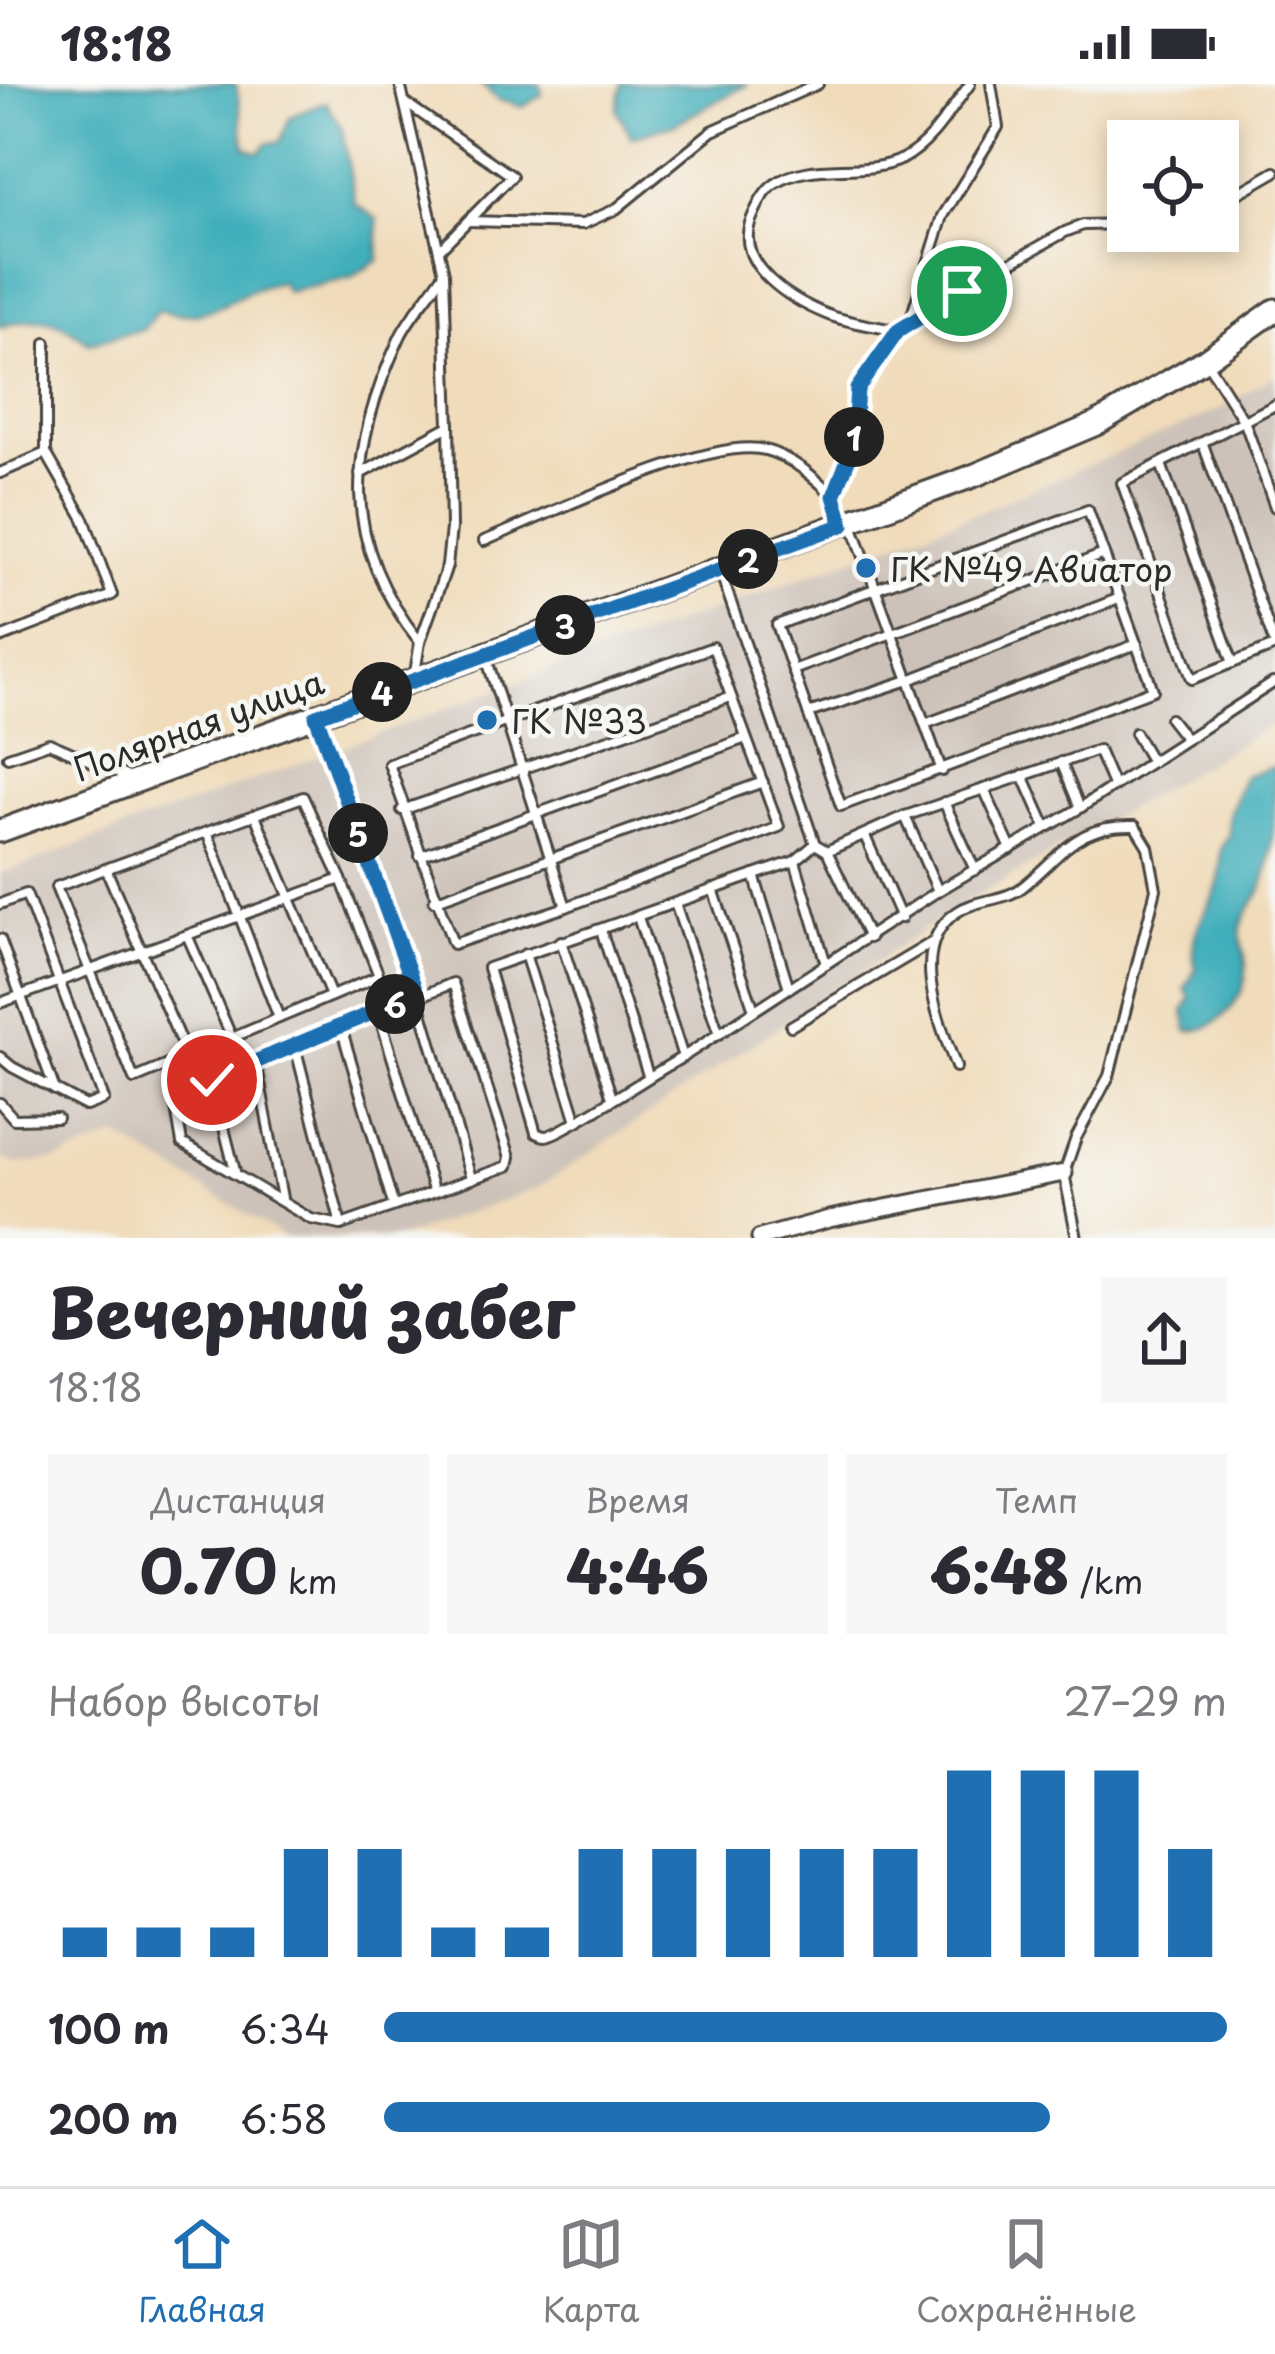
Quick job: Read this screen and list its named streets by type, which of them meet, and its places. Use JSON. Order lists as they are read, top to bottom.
{
  "streets": {
    "main road": ["Полярная улица"]
  },
  "places": ["ГК №49 Авиатор", "ГК №33"],
  "page": {
    "status": "18:18",
    "pins": [
      "1",
      "2",
      "3",
      "4",
      "5",
      "6"
    ],
    "heading": ["Вечерний забег", "18:18"],
    "stats": [
      ["Дистанция", "0.70 km"],
      ["Время", "4:46"],
      ["Темп", "6:48 /km"]
    ],
    "chart": ["Набор высоты", "27–29 m"],
    "list": [
      {
        "name": "100 m",
        "note": "6:34"
      },
      {
        "name": "200 m",
        "note": "6:58"
      }
    ],
    "tabs": ["Главная", "Карта", "Сохранённые"]
  }
}
